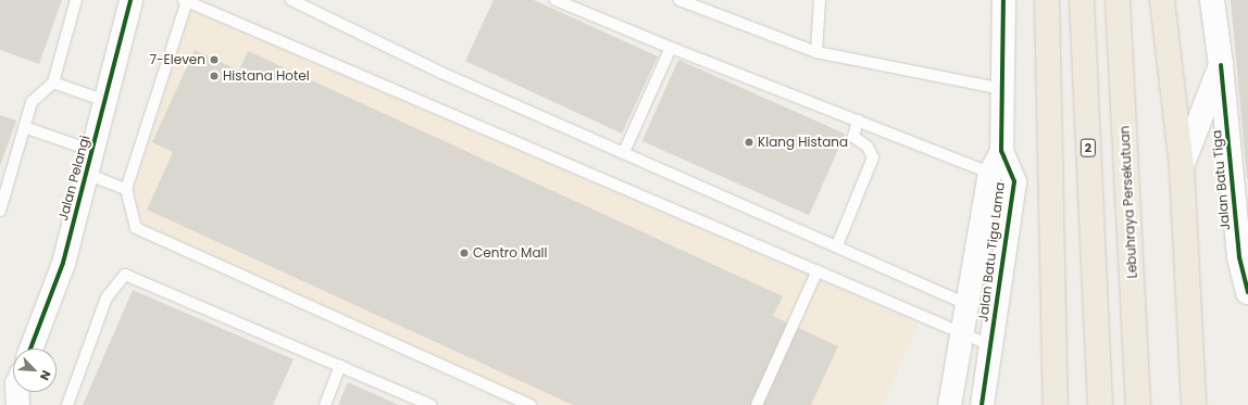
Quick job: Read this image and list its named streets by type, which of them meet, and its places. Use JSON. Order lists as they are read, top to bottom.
{
  "streets": {
    "highway": ["2", "Lebuhraya Persekutuan"],
    "street": ["Jalan Pelangi", "Jalan Batu Tiga", "Jalan Batu Tiga Lama"]
  },
  "places": [
    "7-Eleven",
    "Histana Hotel",
    "Klang Histana",
    "Centro Mall"
  ],
  "north": "bottom right"
}
